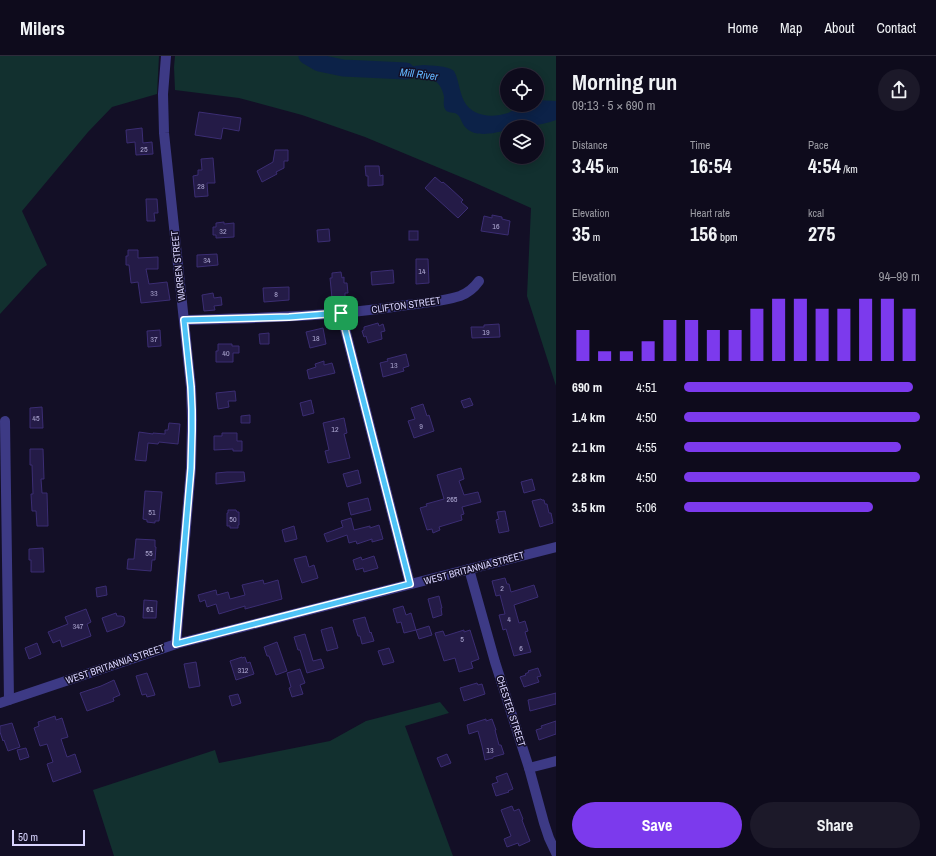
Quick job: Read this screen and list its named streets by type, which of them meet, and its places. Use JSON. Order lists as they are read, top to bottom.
{
  "streets": {
    "street": [
      "WARREN STREET",
      "CLIFTON STREET",
      "WEST BRITANNIA STREET",
      "CHESTER STREET"
    ]
  },
  "crossings": [
    ["WARREN STREET", "CLIFTON STREET"],
    ["WARREN STREET", "WEST BRITANNIA STREET"],
    ["WEST BRITANNIA STREET", "CHESTER STREET"]
  ],
  "water": ["Mill River"],
  "house_numbers": [
    "25",
    "28",
    "16",
    "32",
    "34",
    "14",
    "33",
    "8",
    "19",
    "18",
    "37",
    "40",
    "13",
    "45",
    "9",
    "12",
    "265",
    "51",
    "50",
    "55",
    "2",
    "61",
    "4",
    "347",
    "5",
    "6",
    "312",
    "13"
  ],
  "scale_bar": "50 m",
  "page": {
    "header": "Milers",
    "nav": [
      "Home",
      "Map",
      "About",
      "Contact"
    ],
    "heading": ["Morning run", "09:13 · 5 × 690 m"],
    "stats": [
      ["Distance", "3.45 km"],
      ["Time", "16:54"],
      ["Pace", "4:54 /km"],
      ["Elevation", "35 m"],
      ["Heart rate", "156 bpm"],
      ["kcal", "275"]
    ],
    "chart": ["Elevation", "94–99 m"],
    "list": [
      {
        "name": "690 m",
        "note": "4:51"
      },
      {
        "name": "1.4 km",
        "note": "4:50"
      },
      {
        "name": "2.1 km",
        "note": "4:55"
      },
      {
        "name": "2.8 km",
        "note": "4:50"
      },
      {
        "name": "3.5 km",
        "note": "5:06"
      }
    ],
    "buttons": ["Save", "Share"],
    "scale": "50 m"
  }
}
